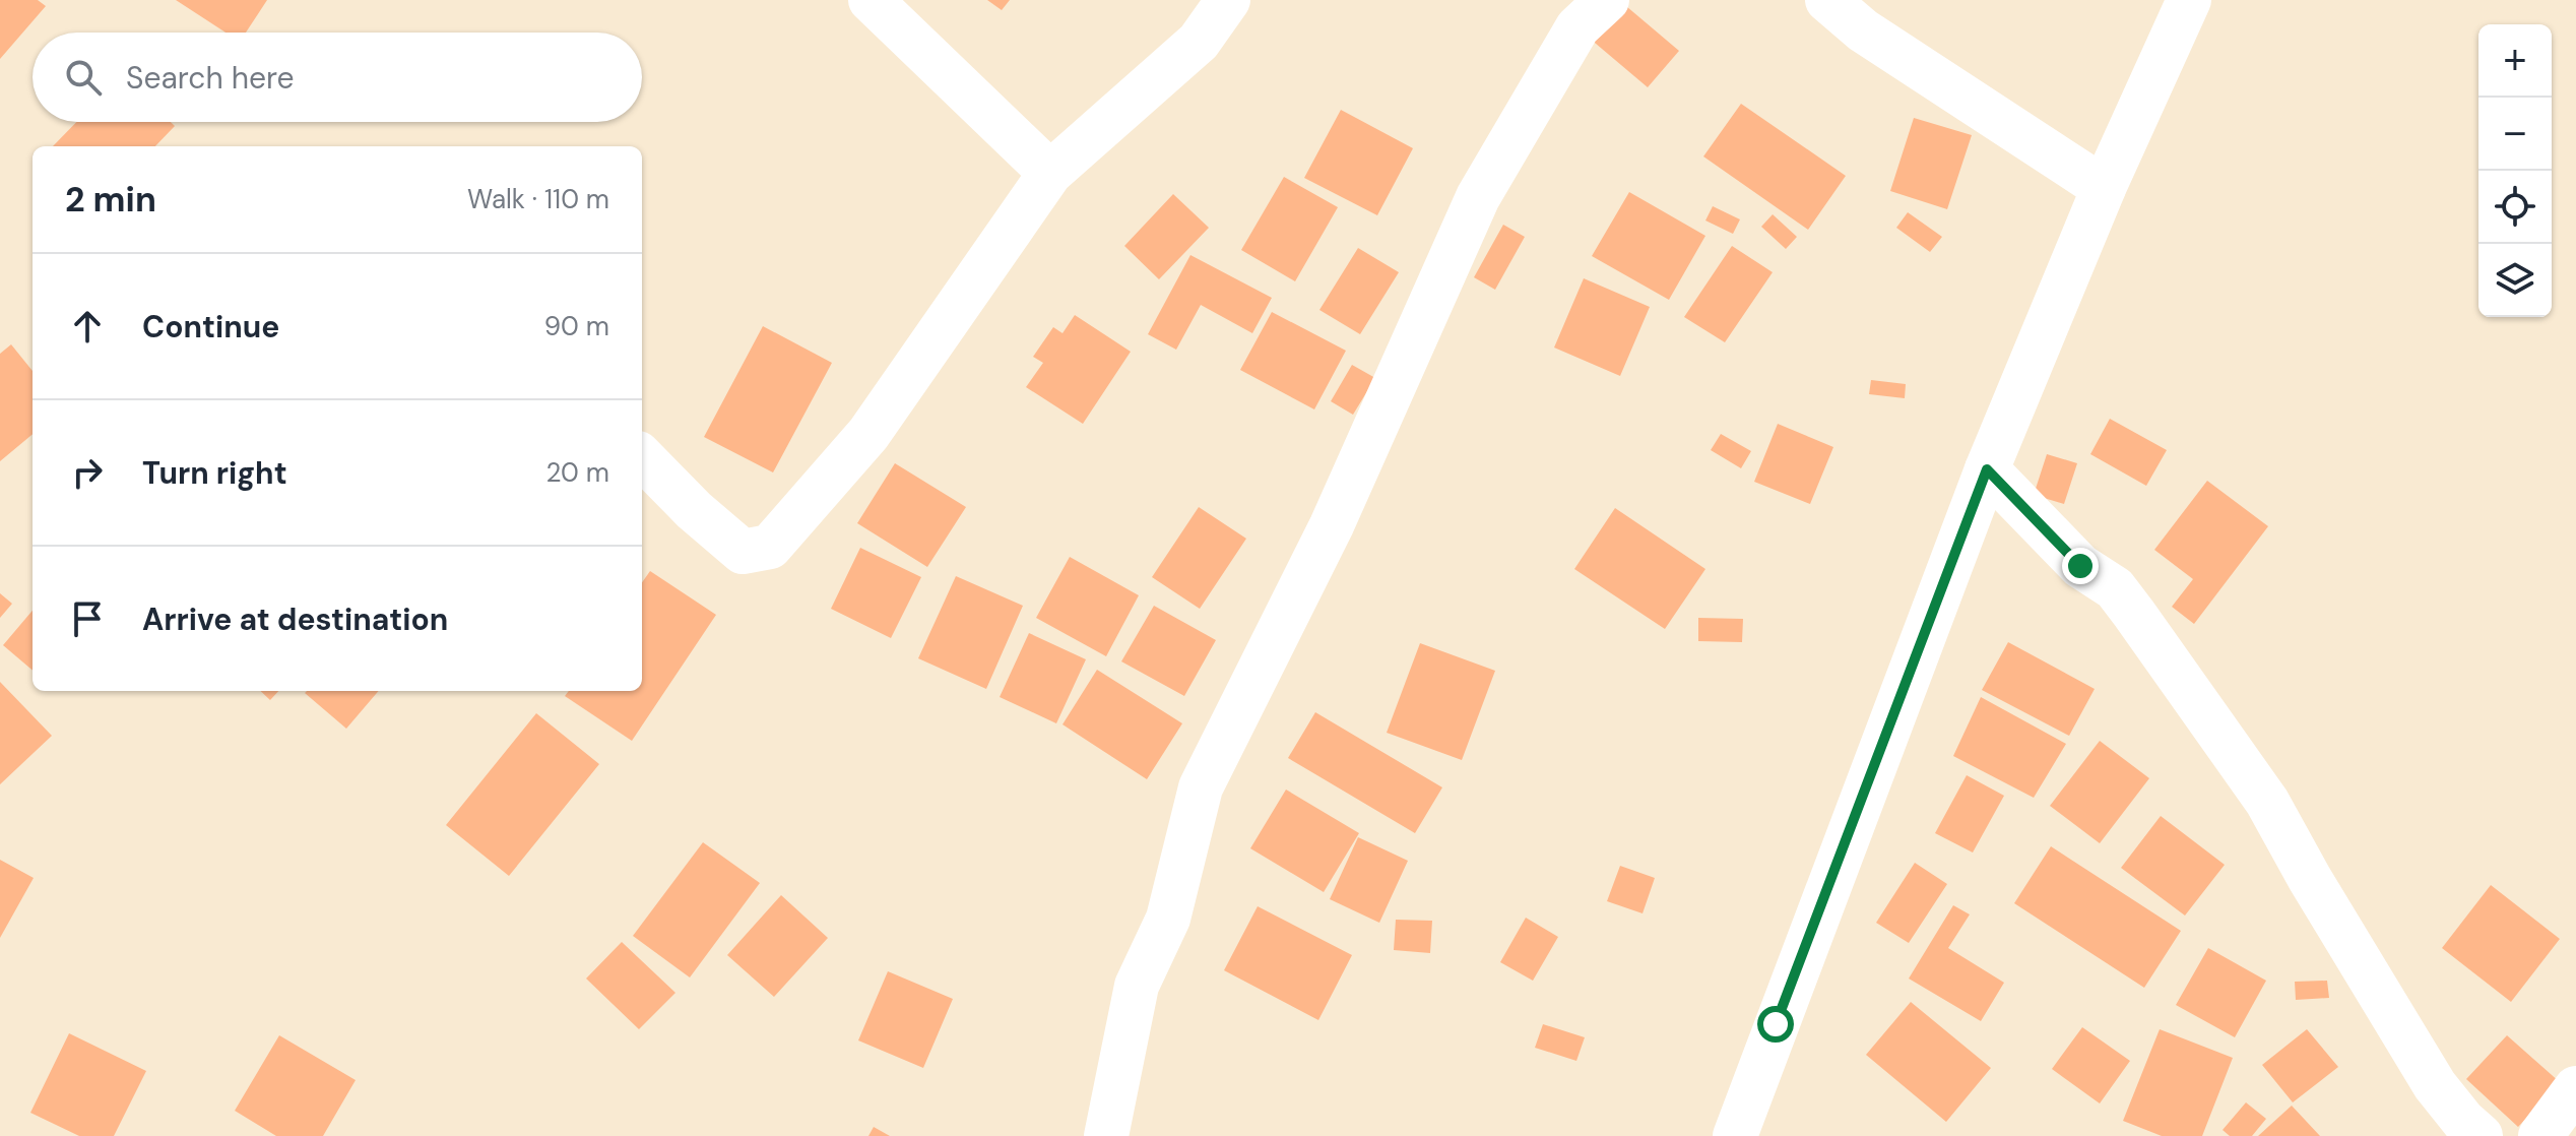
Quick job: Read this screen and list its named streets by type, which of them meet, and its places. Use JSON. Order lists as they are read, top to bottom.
{
  "page": {
    "map_buttons": ["+", "−"],
    "search": "Search here",
    "heading": ["2 min", "Walk · 110 m"],
    "list": [
      ["Continue", "90 m"],
      ["Turn right", "20 m"],
      "Arrive at destination"
    ]
  }
}
